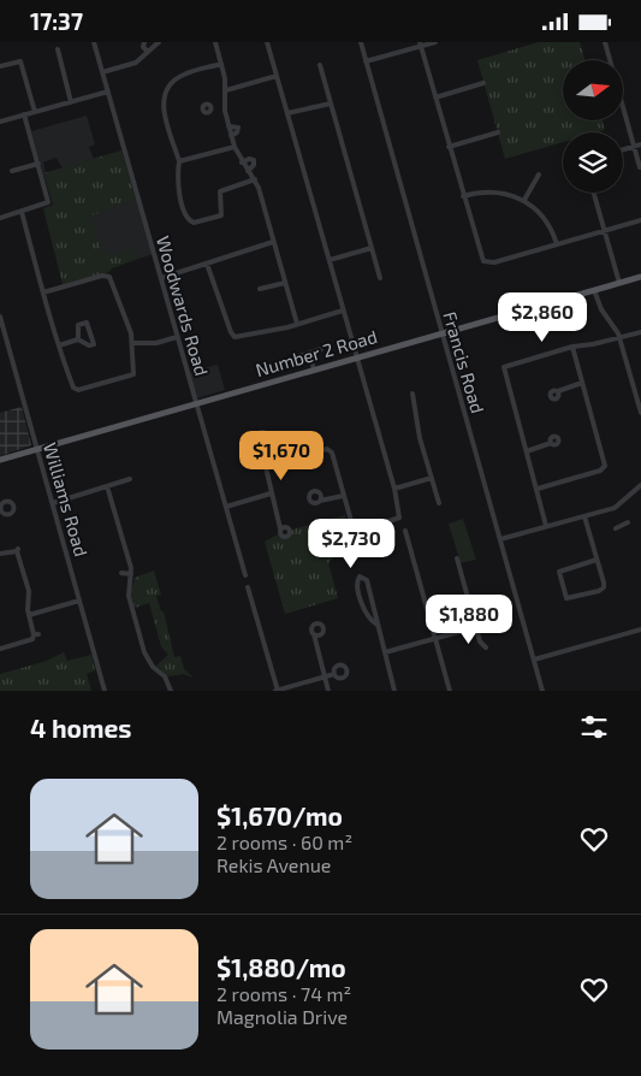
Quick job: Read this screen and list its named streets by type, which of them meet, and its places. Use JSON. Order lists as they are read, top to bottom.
{
  "streets": {
    "main road": ["Number 2 Road"],
    "street": ["Woodwards Road", "Francis Road", "Williams Road"]
  },
  "crossings": [
    ["Woodwards Road", "Number 2 Road"],
    ["Number 2 Road", "Francis Road"],
    ["Number 2 Road", "Williams Road"]
  ],
  "north": "right",
  "page": {
    "status": "17:37",
    "price": [
      "$2,860",
      "$1,670",
      "$2,730",
      "$1,880"
    ],
    "heading": "4 homes",
    "list": [
      {
        "name": "$1,670/mo",
        "note": "2 rooms · 60 m² · Rekis Avenue"
      },
      {
        "name": "$1,880/mo",
        "note": "2 rooms · 74 m² · Magnolia Drive"
      }
    ]
  }
}
